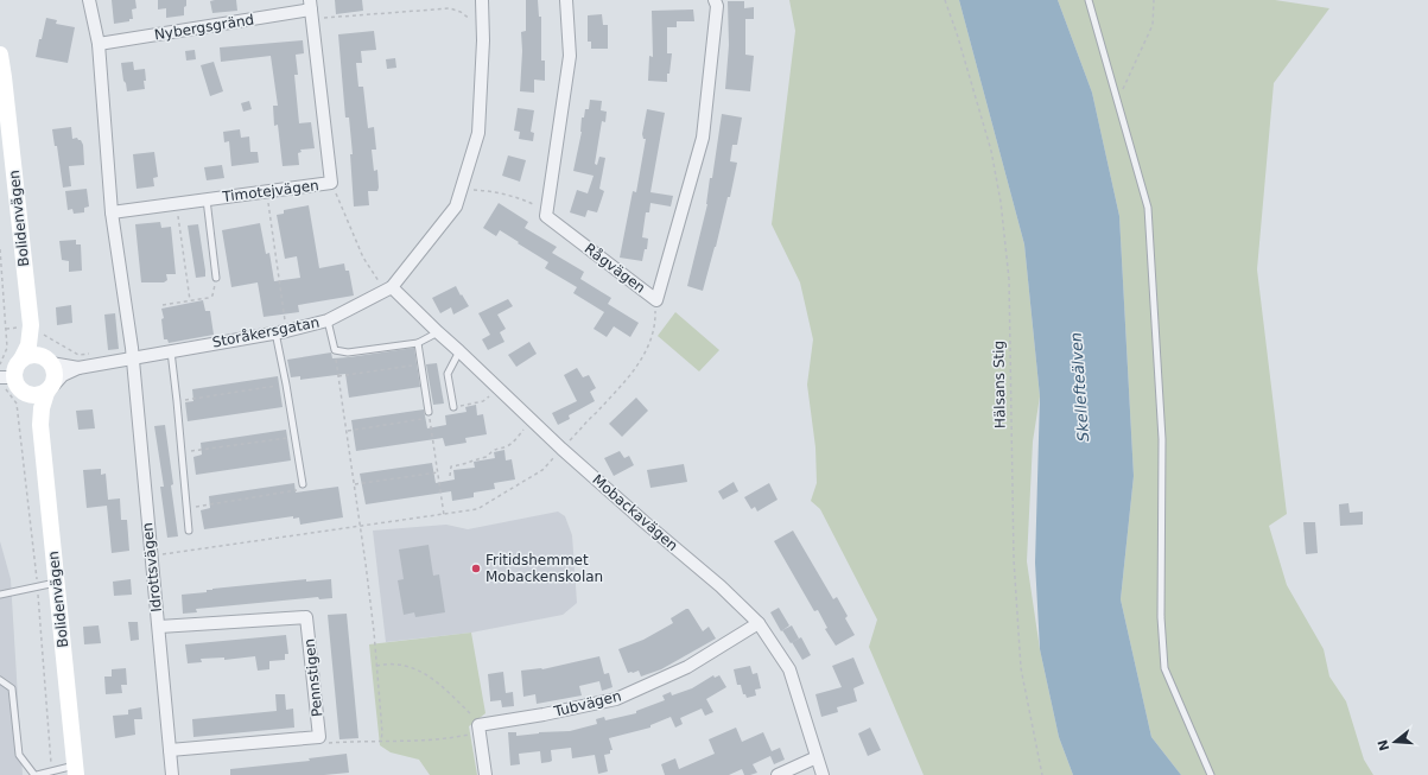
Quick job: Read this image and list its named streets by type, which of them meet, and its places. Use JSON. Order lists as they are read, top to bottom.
{
  "streets": {
    "main road": ["Bolidenvägen"],
    "street": [
      "Nybergsgränd",
      "Timotejvägen",
      "Rågvägen",
      "Storåkersgatan",
      "Mobackavägen",
      "Idrottsvägen",
      "Pennstigen",
      "Tubvägen"
    ],
    "path": ["Hälsans Stig"]
  },
  "crossings": [
    ["Nybergsgränd", "Timotejvägen"],
    ["Bolidenvägen", "Storåkersgatan"],
    ["Storåkersgatan", "Mobackavägen"],
    ["Storåkersgatan", "Idrottsvägen"],
    ["Mobackavägen", "Tubvägen"],
    ["Idrottsvägen", "Pennstigen"]
  ],
  "water": ["Skellefteälven"],
  "places": ["Fritidshemmet Mobackenskolan"],
  "north": "left"
}
